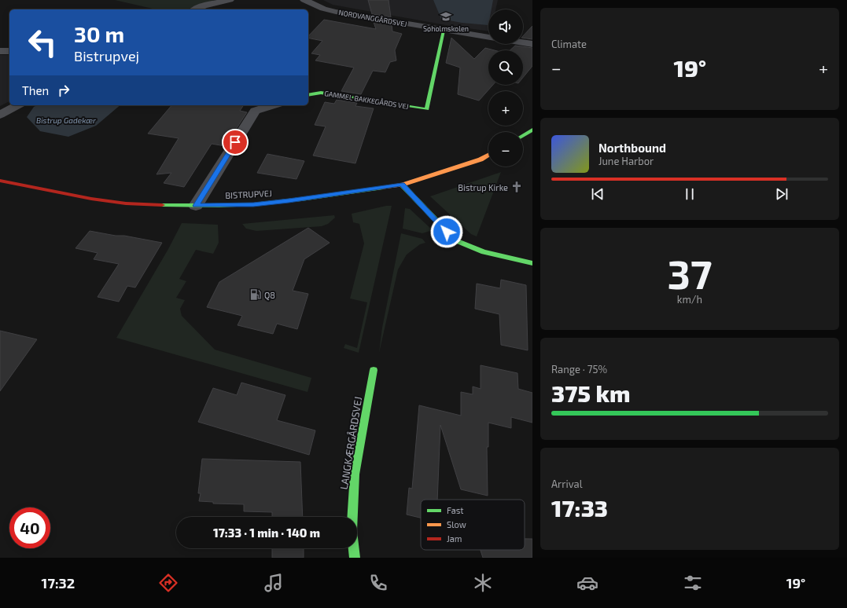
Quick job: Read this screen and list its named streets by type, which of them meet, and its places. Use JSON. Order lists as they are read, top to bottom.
{
  "streets": {
    "street": [
      "NORDVANGGÅRDSVEJ",
      "GAMMEL BAKKEGÅRDS VEJ",
      "BISTRUPVEJ",
      "LANGKÆRGÅRDSVEJ"
    ]
  },
  "crossings": [
    ["NORDVANGGÅRDSVEJ", "GAMMEL BAKKEGÅRDS VEJ"]
  ],
  "water": ["Bistrup Gadekær"],
  "places": {
    "school or university": ["Søholmskolen"],
    "church": ["Bistrup Kirke"],
    "fuel station": ["Q8"]
  },
  "legend": ["Fast", "Slow", "Jam"],
  "page": {
    "tile": [
      "Climate",
      ["37", "km/h"],
      ["Range · 75%", "375 km"],
      ["Arrival", "17:33"]
    ],
    "map_buttons": ["+", "−"],
    "turn": ["30 m", "Bistrupvej"],
    "heat": ["−", "19°", "+"],
    "then": "Then",
    "song": ["Northbound", "June Harbor"],
    "limit": "40",
    "trip": "17:33 · 1 min · 140 m",
    "tabs": ["17:32", "19°"]
  }
}
